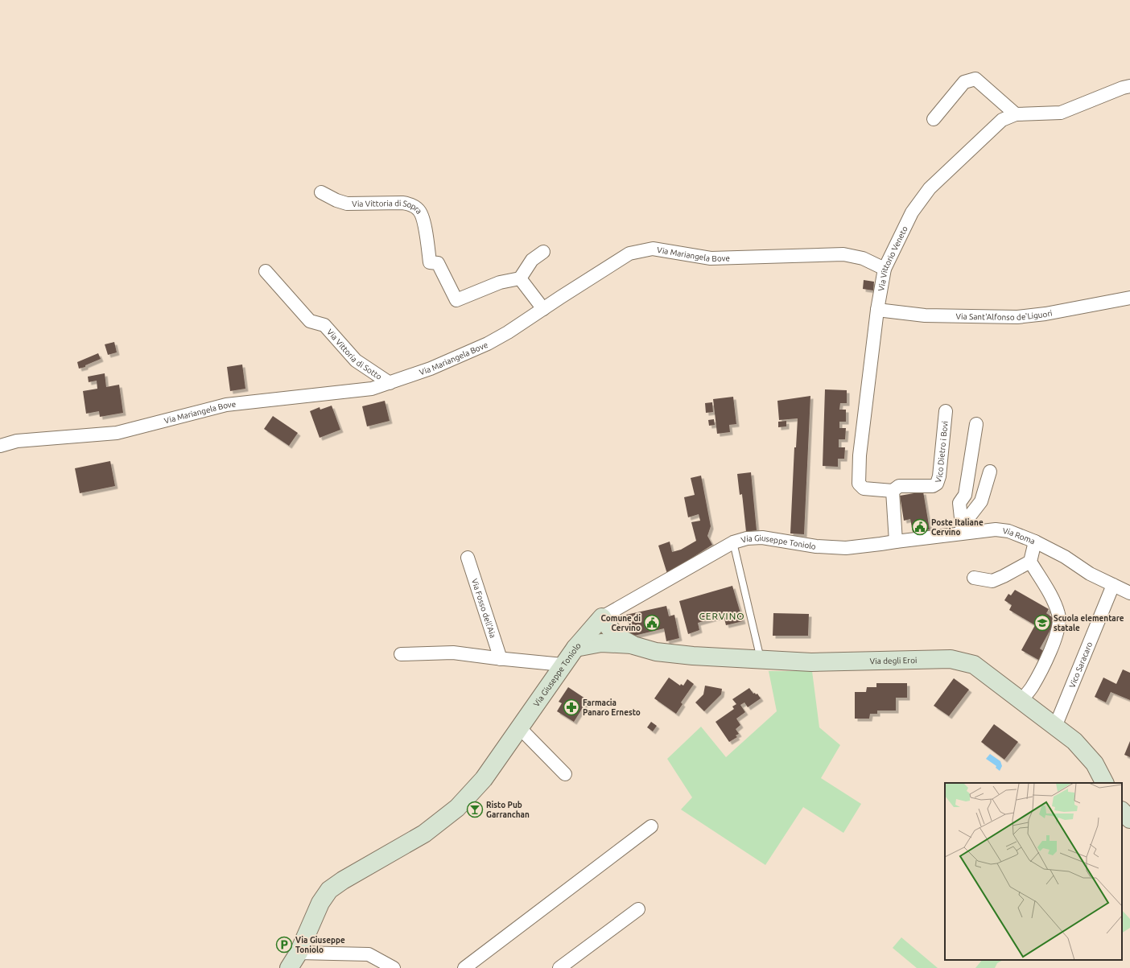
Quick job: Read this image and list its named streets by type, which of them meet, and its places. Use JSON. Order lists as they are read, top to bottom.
{
  "streets": {
    "street": [
      "Via Vittoria di Sopra",
      "Via Mariangela Bove",
      "Via Vittorio Veneto",
      "Via Sant'Alfonso de'Liguori",
      "Via Vittoria di Sotto",
      "Vico Dietro i Bovi",
      "Via Roma",
      "Via Giuseppe Toniolo",
      "Via Fosso dell'Aia",
      "Via degli Eroi",
      "Vico Saracaro"
    ]
  },
  "crossings": [
    ["Via Mariangela Bove", "Via Vittorio Veneto"],
    ["Via Mariangela Bove", "Via Vittoria di Sotto"],
    ["Via Vittorio Veneto", "Via Sant'Alfonso de'Liguori"],
    ["Via Vittorio Veneto", "Vico Dietro i Bovi"],
    ["Via Roma", "Via Giuseppe Toniolo"],
    ["Via Roma", "Vico Saracaro"],
    ["Via Giuseppe Toniolo", "Via degli Eroi"],
    ["Via degli Eroi", "Vico Saracaro"]
  ],
  "districts": ["CERVINO"],
  "places": {
    "public building": ["Poste Italiane Cervino", "Comune di Cervino"],
    "school or university": ["Scuola elementare statale"],
    "pharmacy": ["Farmacia Panaro Ernesto"],
    "bar": ["Risto Pub Garranchan"],
    "parking": ["Via Giuseppe Toniolo"]
  }
}
